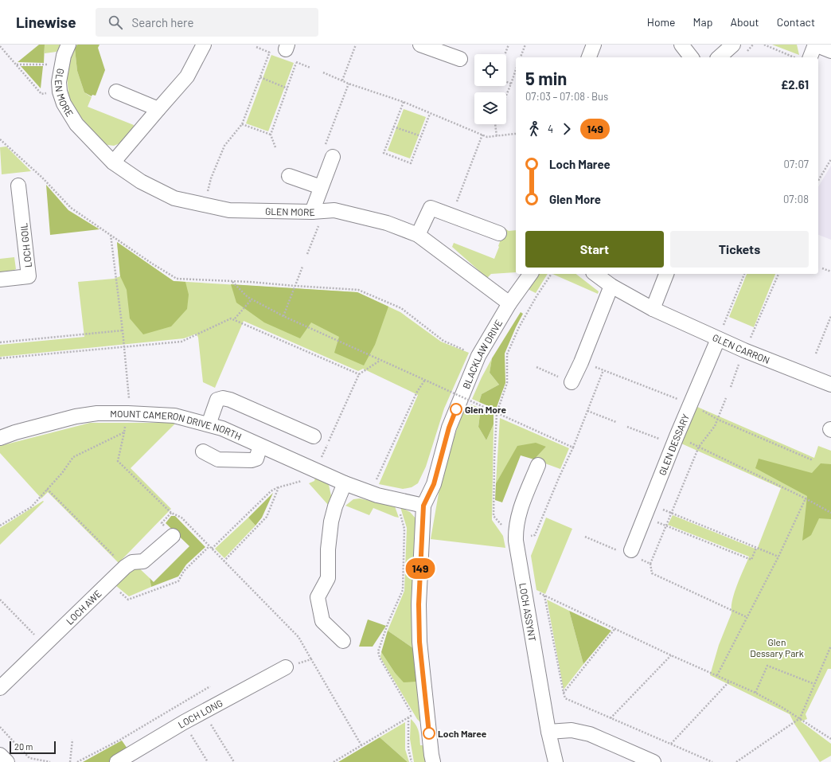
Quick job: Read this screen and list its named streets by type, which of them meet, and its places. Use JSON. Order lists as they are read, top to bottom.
{
  "streets": {
    "street": [
      "GLEN MORE",
      "LOCH GOIL",
      "GLEN CARRON",
      "BLACKLAW DRIVE",
      "MOUNT CAMERON DRIVE NORTH",
      "GLEN DESSARY",
      "LOCH AWE",
      "LOCH ASSYNT",
      "LOCH LONG"
    ]
  },
  "crossings": [
    ["GLEN MORE", "BLACKLAW DRIVE"],
    ["GLEN CARRON", "GLEN DESSARY"],
    ["BLACKLAW DRIVE", "MOUNT CAMERON DRIVE NORTH"]
  ],
  "parks": ["Glen Dessary Park"],
  "places": ["Glen More", "Loch Maree"],
  "lines": ["bus line 149"],
  "scale_bar": "20 m",
  "page": {
    "header": "Linewise",
    "search": "Search here",
    "nav": [
      "Home",
      "Map",
      "About",
      "Contact"
    ],
    "on_map": "149",
    "heading": ["5 min", "07:03 – 07:08 · Bus", "£2.61"],
    "legs": ["4", "149"],
    "list": [
      {
        "name": "Loch Maree",
        "value": "07:07"
      },
      {
        "name": "Glen More",
        "value": "07:08"
      }
    ],
    "buttons": ["Start", "Tickets"],
    "scale": "20 m"
  }
}
